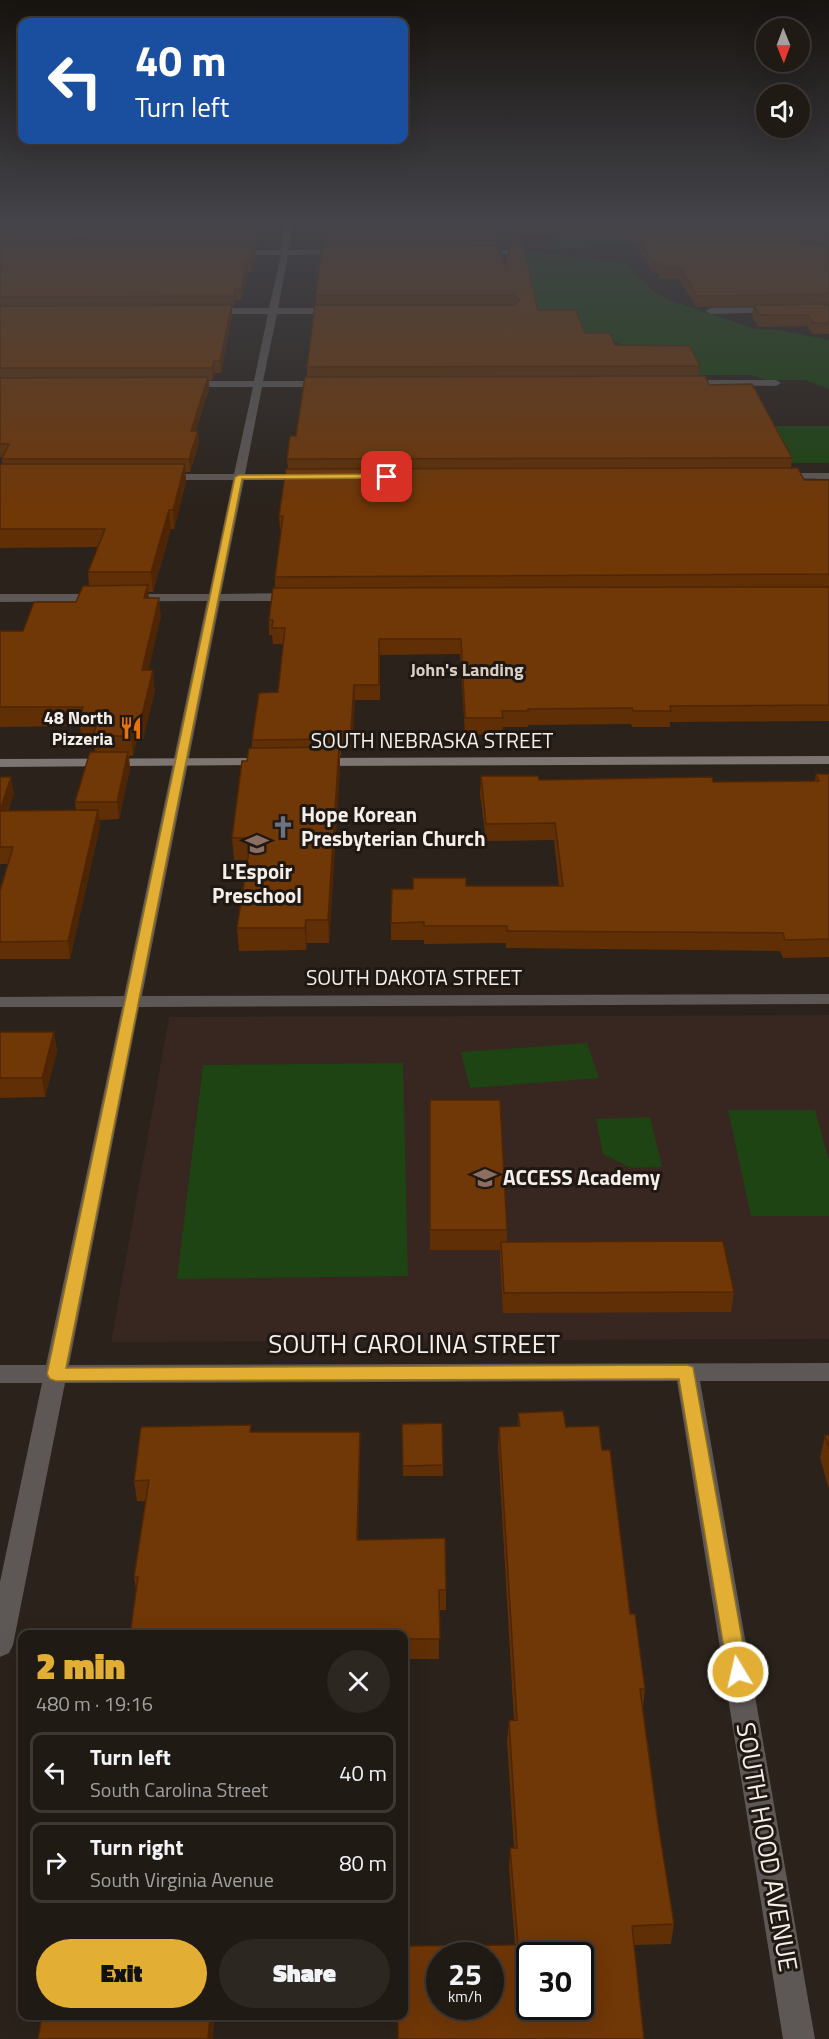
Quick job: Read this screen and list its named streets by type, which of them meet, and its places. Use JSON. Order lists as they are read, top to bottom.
{
  "streets": {
    "street": [
      "SOUTH NEBRASKA STREET",
      "SOUTH DAKOTA STREET",
      "SOUTH CAROLINA STREET",
      "SOUTH HOOD AVENUE"
    ]
  },
  "crossings": [
    ["SOUTH CAROLINA STREET", "SOUTH HOOD AVENUE"]
  ],
  "districts": ["John's Landing"],
  "places": {
    "restaurant": ["48 North Pizzeria"],
    "church": ["Hope Korean Presbyterian Church"],
    "school or university": ["L'Espoir Preschool", "ACCESS Academy"]
  },
  "north": "bottom",
  "page": {
    "turn": ["40 m", "Turn left"],
    "heading": ["2 min", "480 m · 19:16"],
    "list": [
      {
        "name": "Turn left",
        "note": "South Carolina Street",
        "value": "40 m"
      },
      {
        "name": "Turn right",
        "note": "South Virginia Avenue",
        "value": "80 m"
      }
    ],
    "buttons": ["Exit", "Share"],
    "speed": "25 km/h",
    "limit": "30"
  }
}
